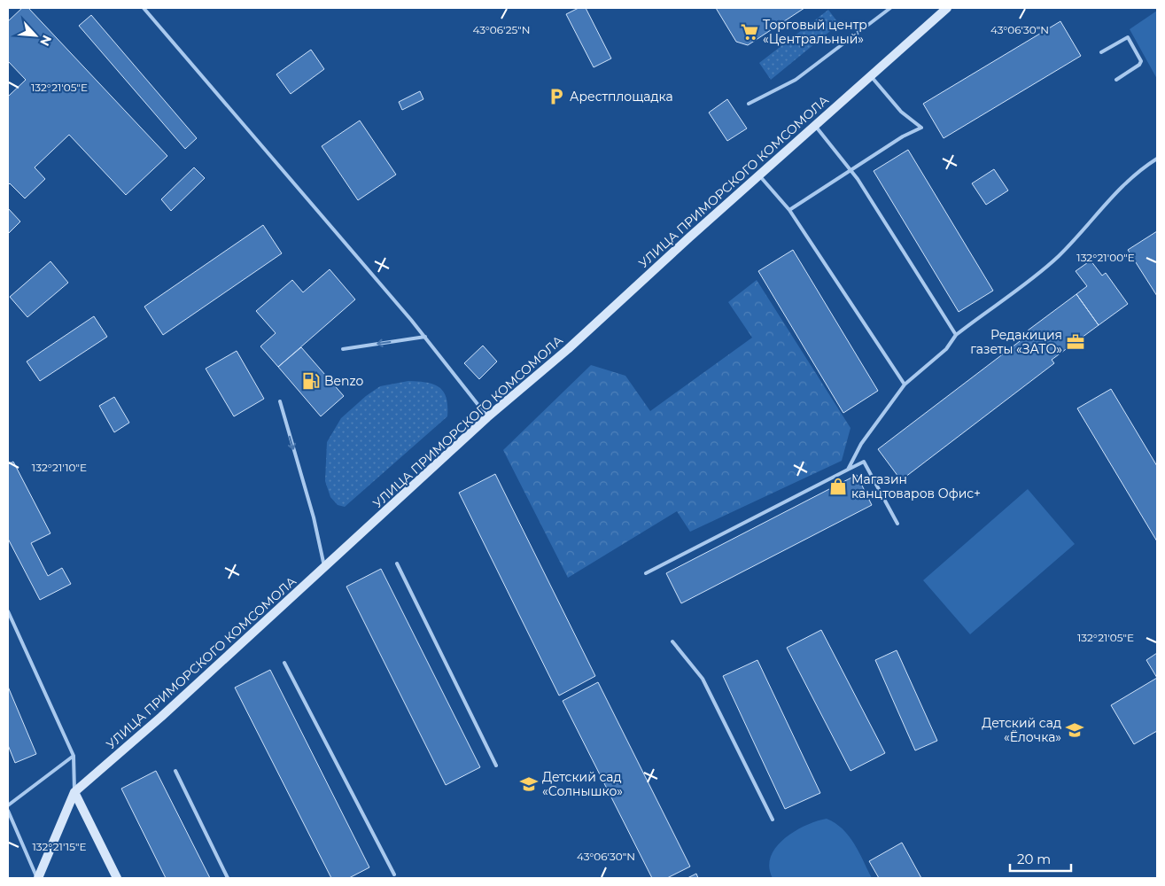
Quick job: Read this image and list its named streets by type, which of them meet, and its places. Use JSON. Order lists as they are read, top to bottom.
{
  "streets": {
    "street": ["УЛИЦА ПРИМОРСКОГО КОМСОМОЛА"]
  },
  "places": {
    "supermarket": ["Торговый центр «Центральный»"],
    "parking": ["Арестплощадка"],
    "office": ["Редакиция газеты «ЗАТО»"],
    "fuel station": ["Benzo"],
    "shop": ["Магазин канцтоваров Офис+"],
    "school or university": ["Детский сад «Ёлочка»", "Детский сад «Солнышко»"]
  },
  "scale_bar": "20 m",
  "north": "bottom right",
  "coordinates": [
    "43°06'30\"N",
    "43°06'25\"N",
    "132°21'05\"E",
    "132°21'00\"E",
    "132°21'10\"E",
    "132°21'15\"E"
  ]
}
